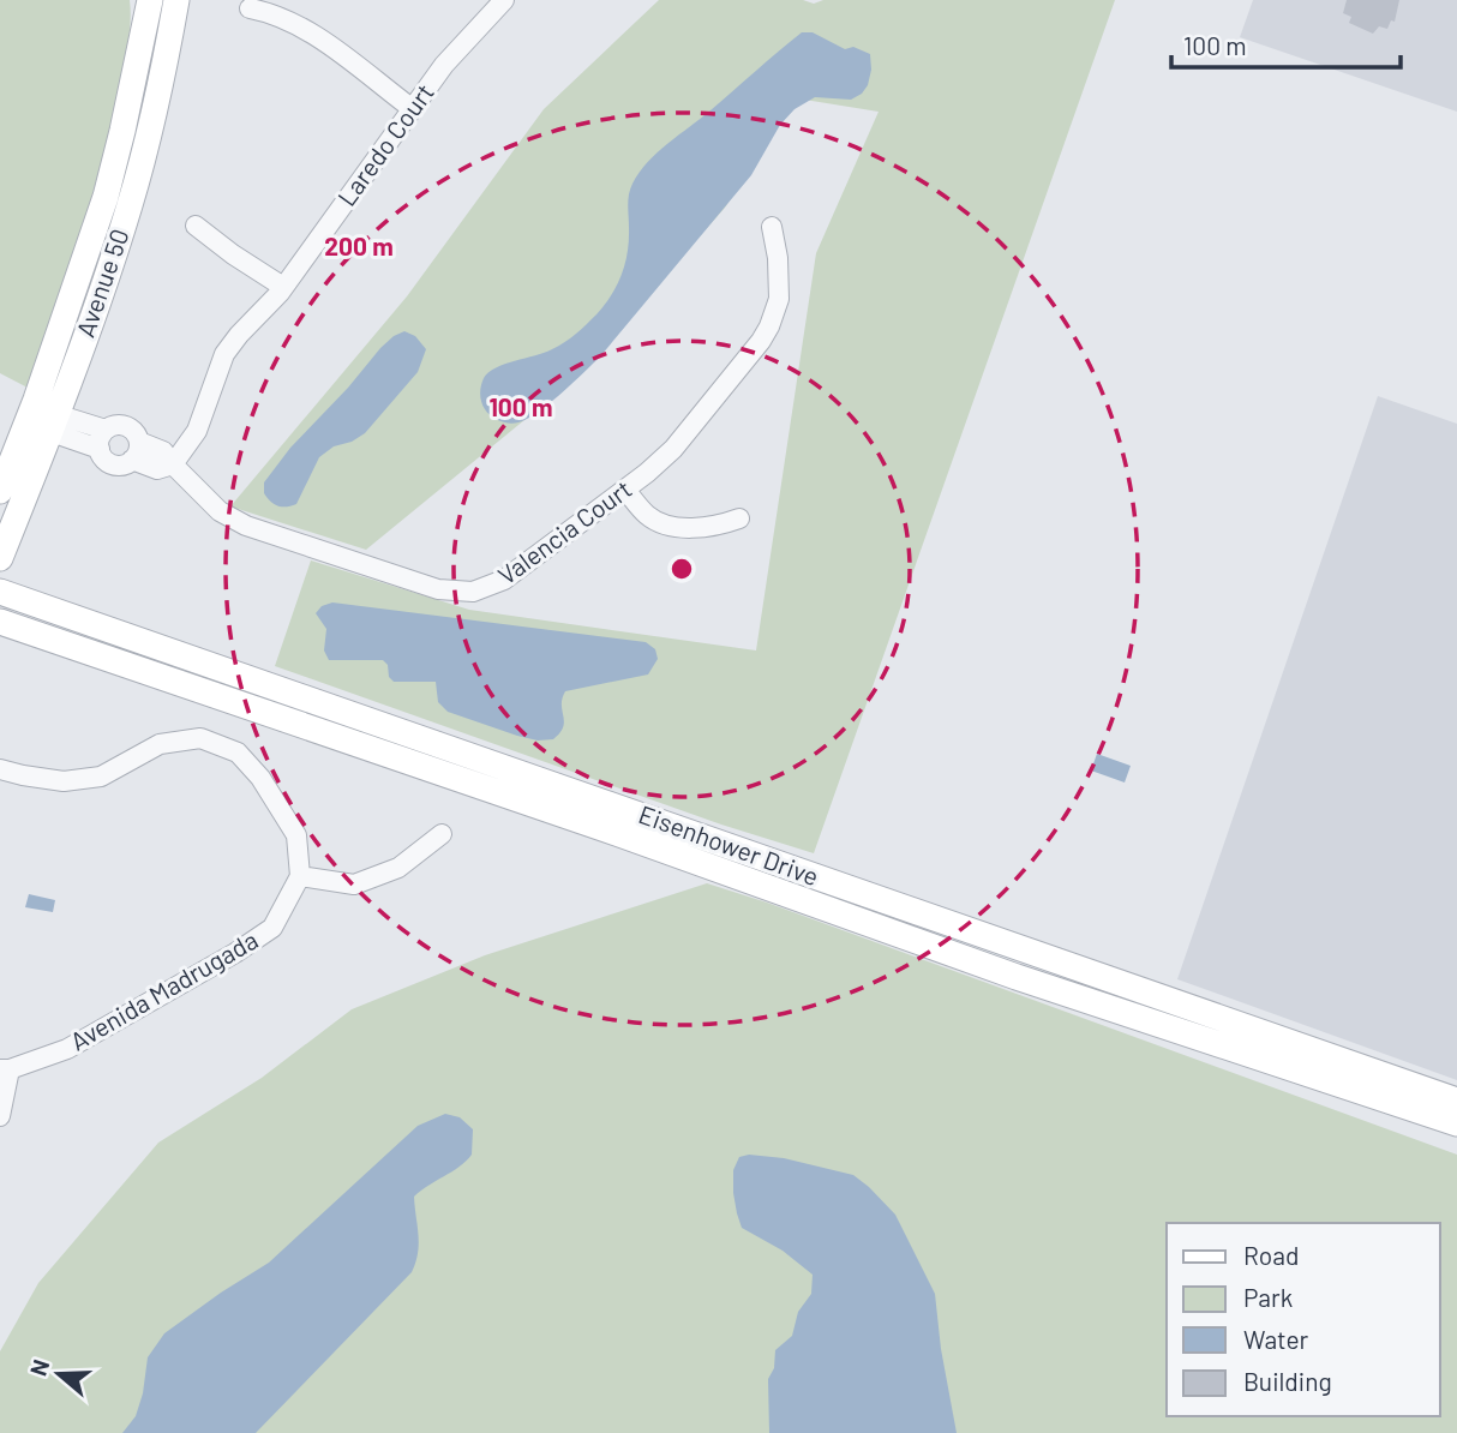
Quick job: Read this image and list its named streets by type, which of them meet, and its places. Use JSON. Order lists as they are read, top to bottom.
{
  "streets": {
    "main road": ["Avenue 50", "Eisenhower Drive"],
    "street": ["Laredo Court", "Valencia Court", "Avenida Madrugada"]
  },
  "crossings": [
    ["Laredo Court", "Valencia Court"]
  ],
  "legend": [
    "Road",
    "Park",
    "Water",
    "Building"
  ],
  "scale_bar": "100 m",
  "north": "left",
  "rings": ["200 m", "100 m"]
}
